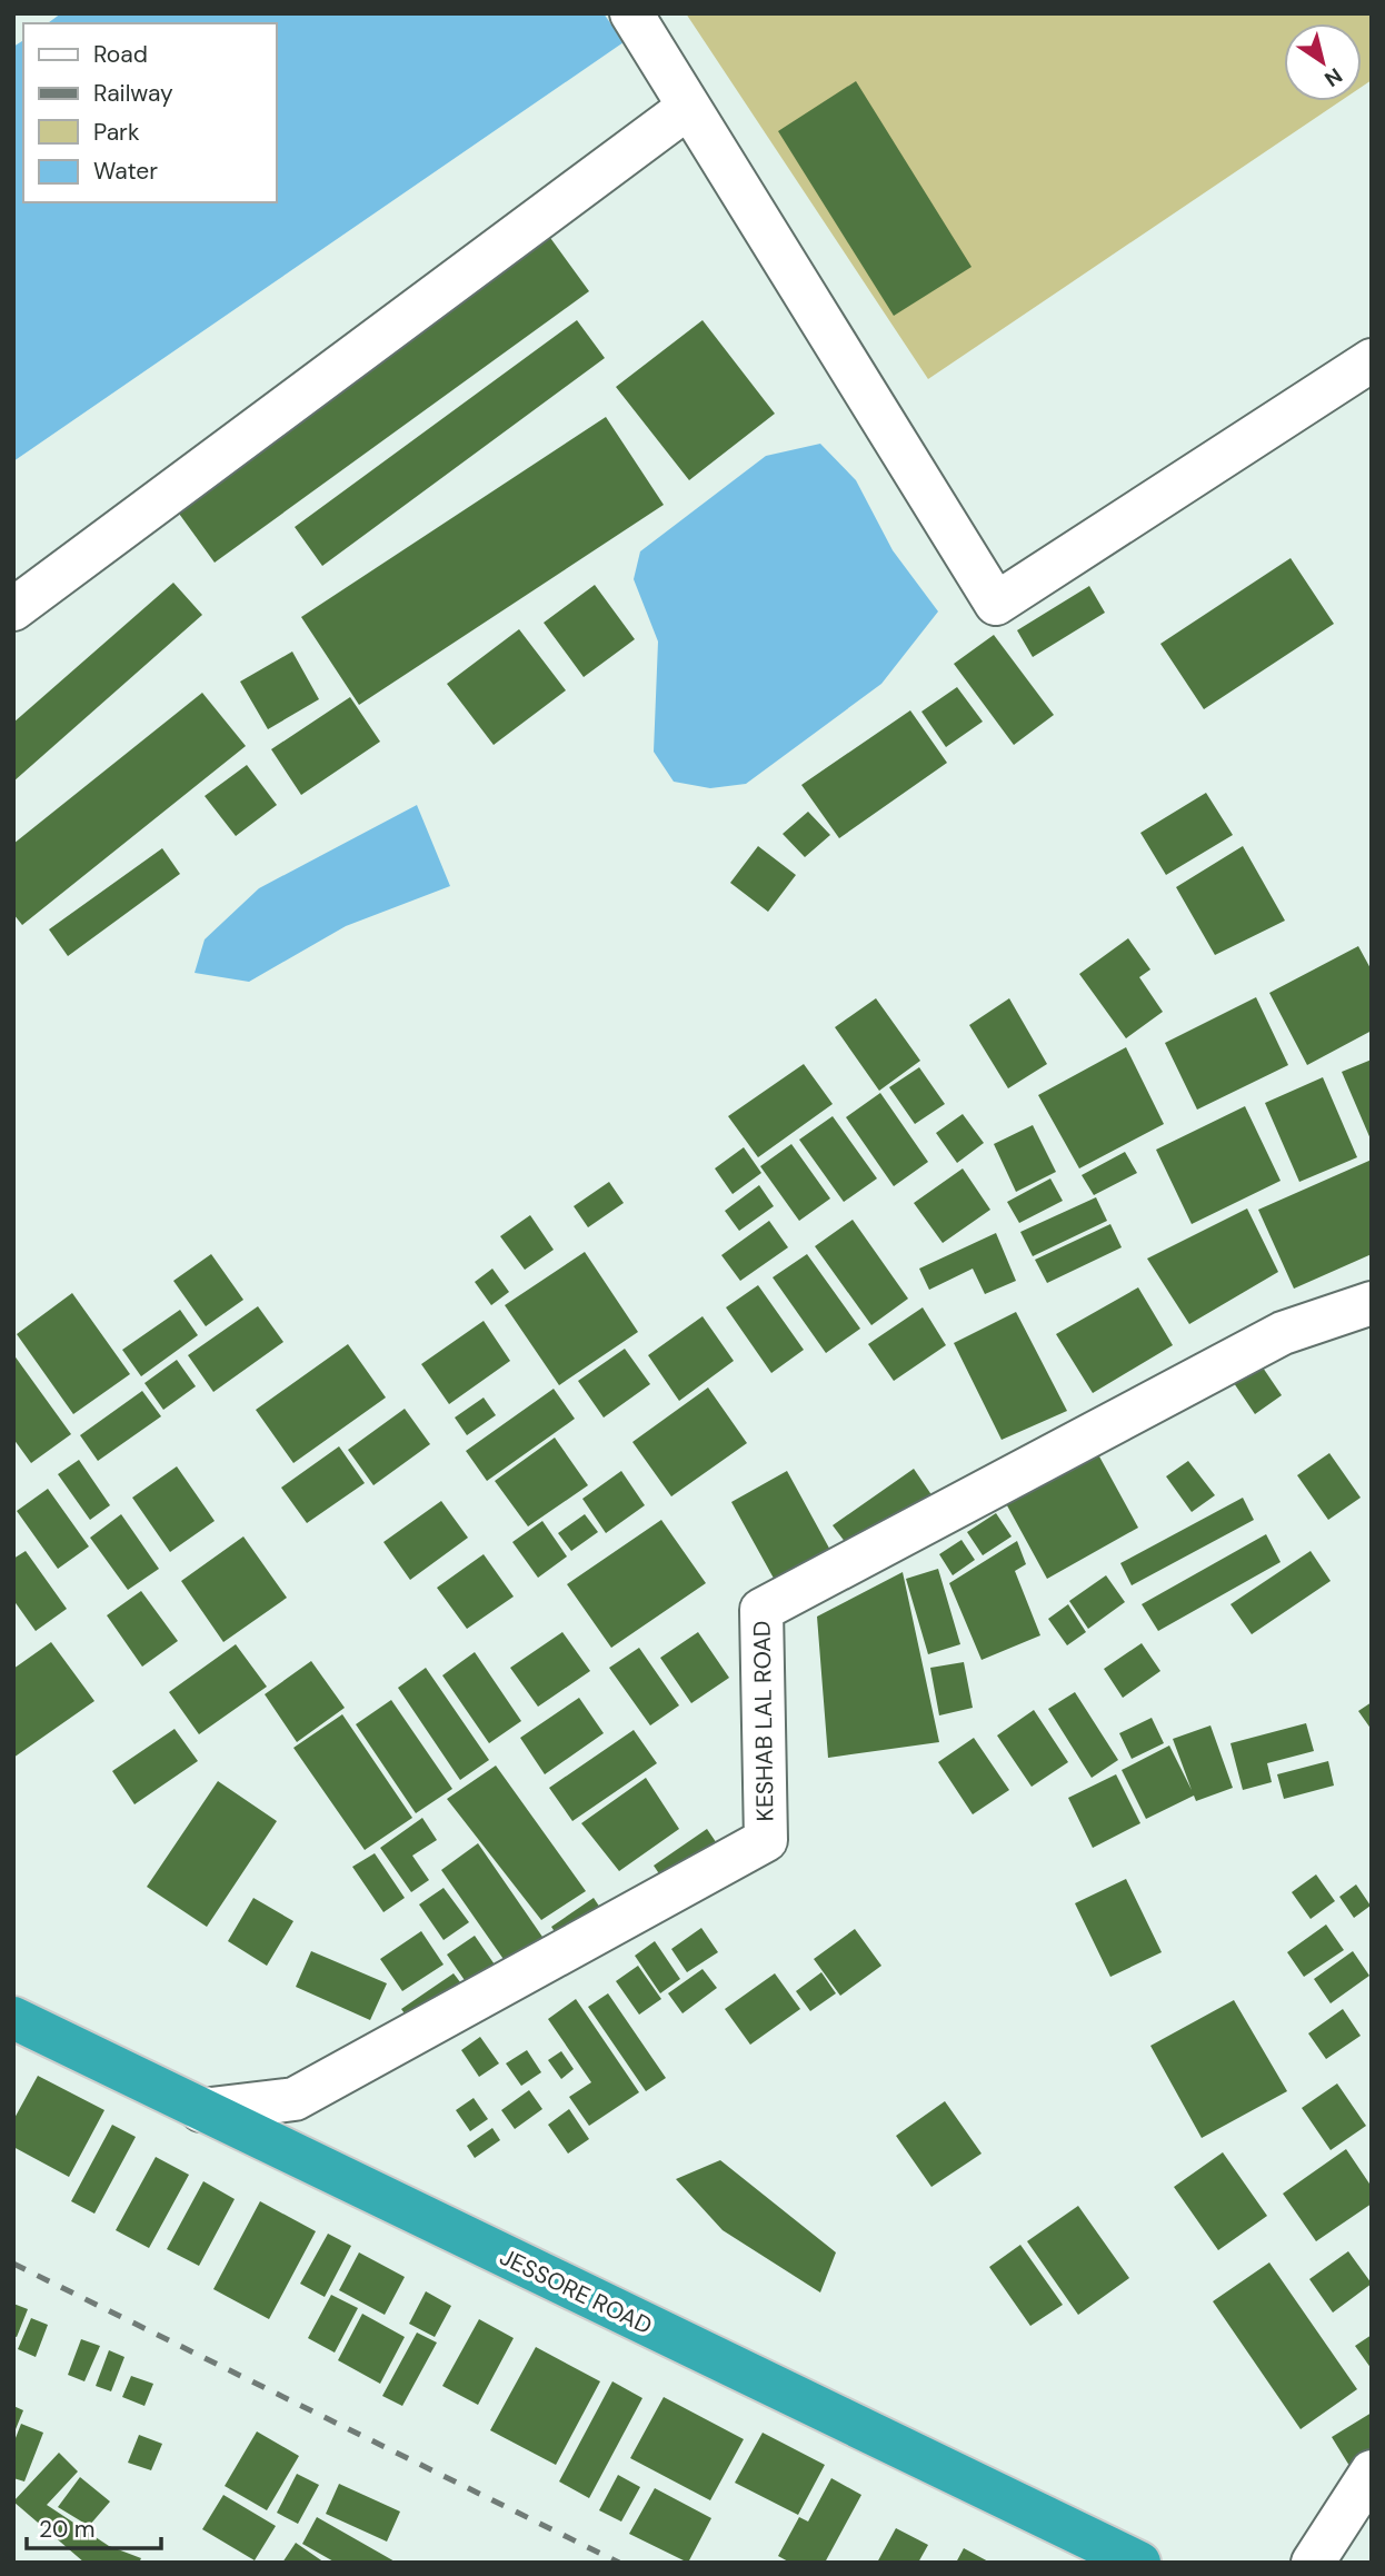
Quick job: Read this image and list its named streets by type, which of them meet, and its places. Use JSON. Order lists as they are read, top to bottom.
{
  "streets": {
    "highway": ["JESSORE ROAD"],
    "street": ["KESHAB LAL ROAD"]
  },
  "crossings": [
    ["KESHAB LAL ROAD", "JESSORE ROAD"]
  ],
  "legend": [
    "Road",
    "Railway",
    "Park",
    "Water"
  ],
  "scale_bar": "20 m",
  "north": "bottom right"
}
